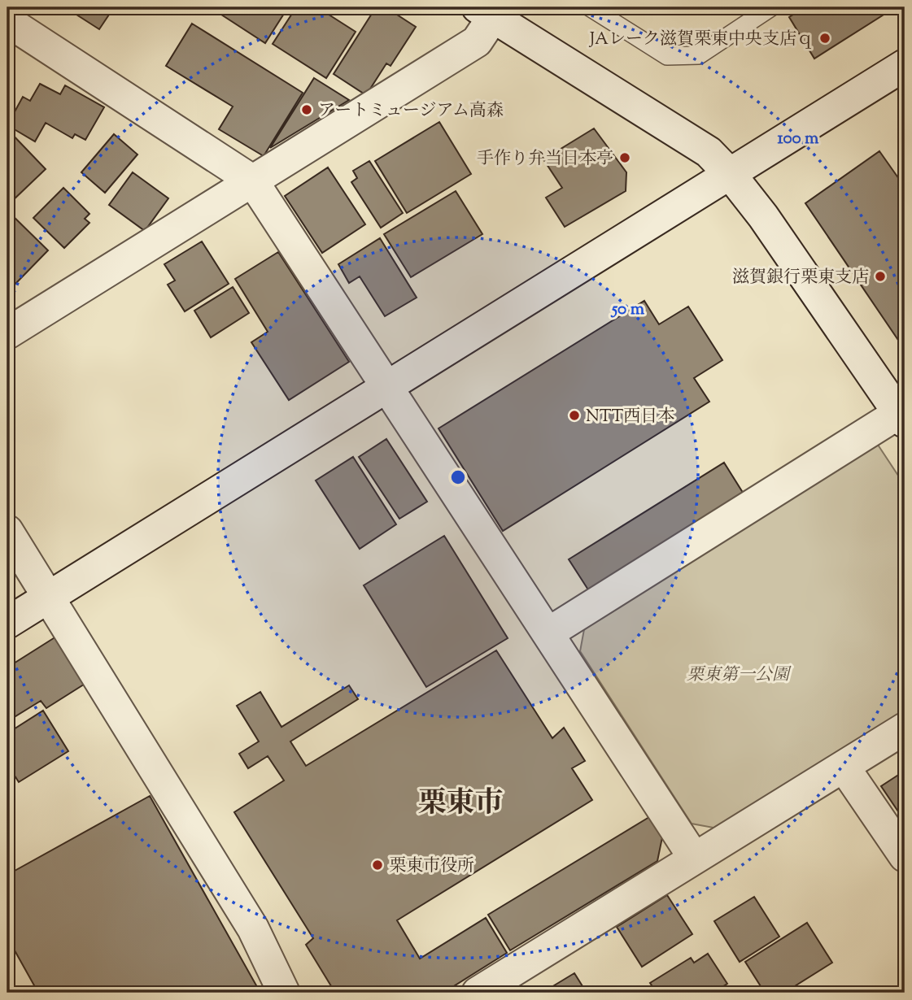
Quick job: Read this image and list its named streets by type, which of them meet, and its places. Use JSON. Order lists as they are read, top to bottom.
{
  "districts": ["栗東市"],
  "parks": ["栗東第一公園"],
  "places": [
    "JAレーク滋賀栗東中央支店ｑ",
    "アートミュージアム高森",
    "手作り弁当日本亭",
    "滋賀銀行栗東支店",
    "NTT西日本",
    "栗東市役所"
  ],
  "rings": ["100 m", "50 m"]
}
